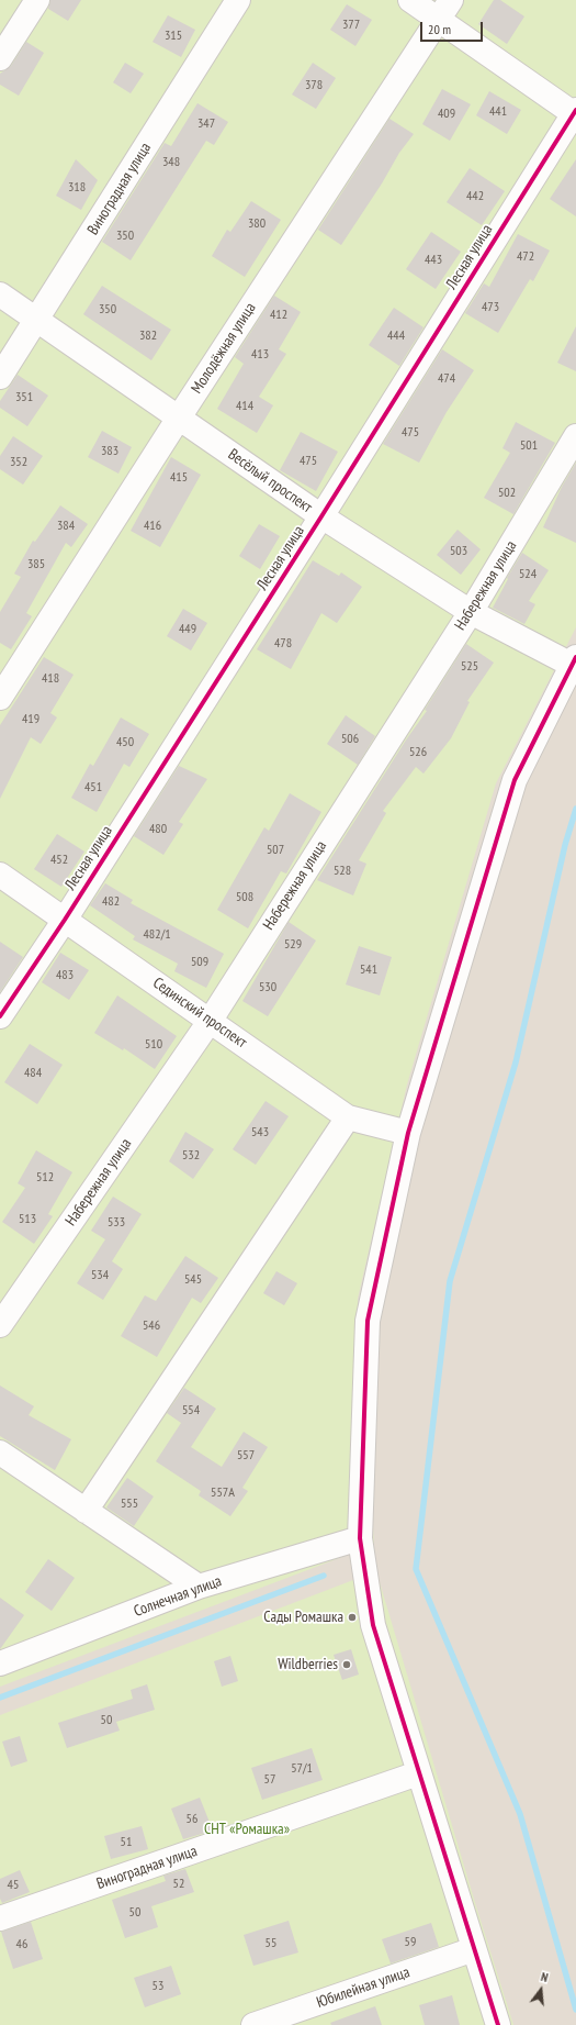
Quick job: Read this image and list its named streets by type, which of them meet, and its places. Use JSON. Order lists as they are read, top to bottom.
{
  "streets": {
    "street": [
      "Виноградная улица",
      "Лесная улица",
      "Молодёжная улица",
      "Весёлый проспект",
      "Набережная улица",
      "Сединский проспект",
      "Солнечная улица",
      "Юбилейная улица"
    ]
  },
  "crossings": [
    ["Виноградная улица", "Весёлый проспект"],
    ["Лесная улица", "Весёлый проспект"],
    ["Лесная улица", "Сединский проспект"],
    ["Молодёжная улица", "Весёлый проспект"],
    ["Весёлый проспект", "Набережная улица"],
    ["Набережная улица", "Сединский проспект"]
  ],
  "parks": ["СНТ «Ромашка»"],
  "places": ["Сады Ромашка", "Wildberries"],
  "house_numbers": [
    "377",
    "315",
    "378",
    "441",
    "409",
    "347",
    "348",
    "318",
    "442",
    "380",
    "350",
    "472",
    "443",
    "473",
    "350",
    "412",
    "382",
    "444",
    "413",
    "474",
    "351",
    "414",
    "475",
    "501",
    "383",
    "475",
    "352",
    "415",
    "502",
    "384",
    "416",
    "503",
    "385",
    "524",
    "449",
    "478",
    "525",
    "418",
    "419",
    "506",
    "450",
    "526",
    "451",
    "480",
    "507",
    "452",
    "528",
    "508",
    "482",
    "482/1",
    "529",
    "509",
    "541",
    "483",
    "530",
    "510",
    "484",
    "543",
    "532",
    "512",
    "513",
    "533",
    "534",
    "545",
    "546",
    "554",
    "557",
    "557А",
    "555",
    "50",
    "57/1",
    "57",
    "56",
    "51",
    "52",
    "45",
    "50",
    "59",
    "55",
    "46",
    "53"
  ],
  "scale_bar": "20 m",
  "north": "top"
}
